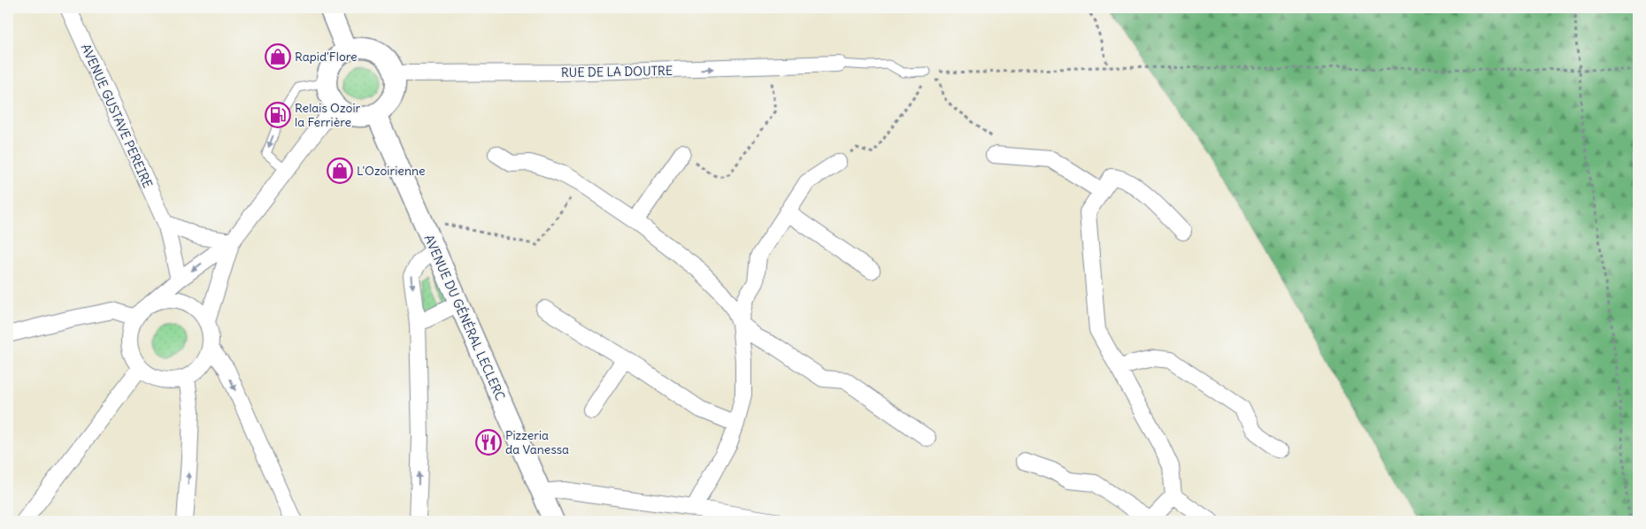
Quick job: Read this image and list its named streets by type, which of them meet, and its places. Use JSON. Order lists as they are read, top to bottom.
{
  "streets": {
    "street": ["RUE DE LA DOUTRE", "AVENUE GUSTAVE PEREIRE", "AVENUE DU GÉNÉRAL LECLERC"]
  },
  "crossings": [
    ["RUE DE LA DOUTRE", "AVENUE DU GÉNÉRAL LECLERC"]
  ],
  "one_way": ["RUE DE LA DOUTRE"],
  "places": {
    "shop": ["Rapid'Flore", "L'Ozoirienne"],
    "fuel station": ["Relais Ozoir la Ferrière"],
    "restaurant": ["Pizzeria da Vanessa"]
  }
}
